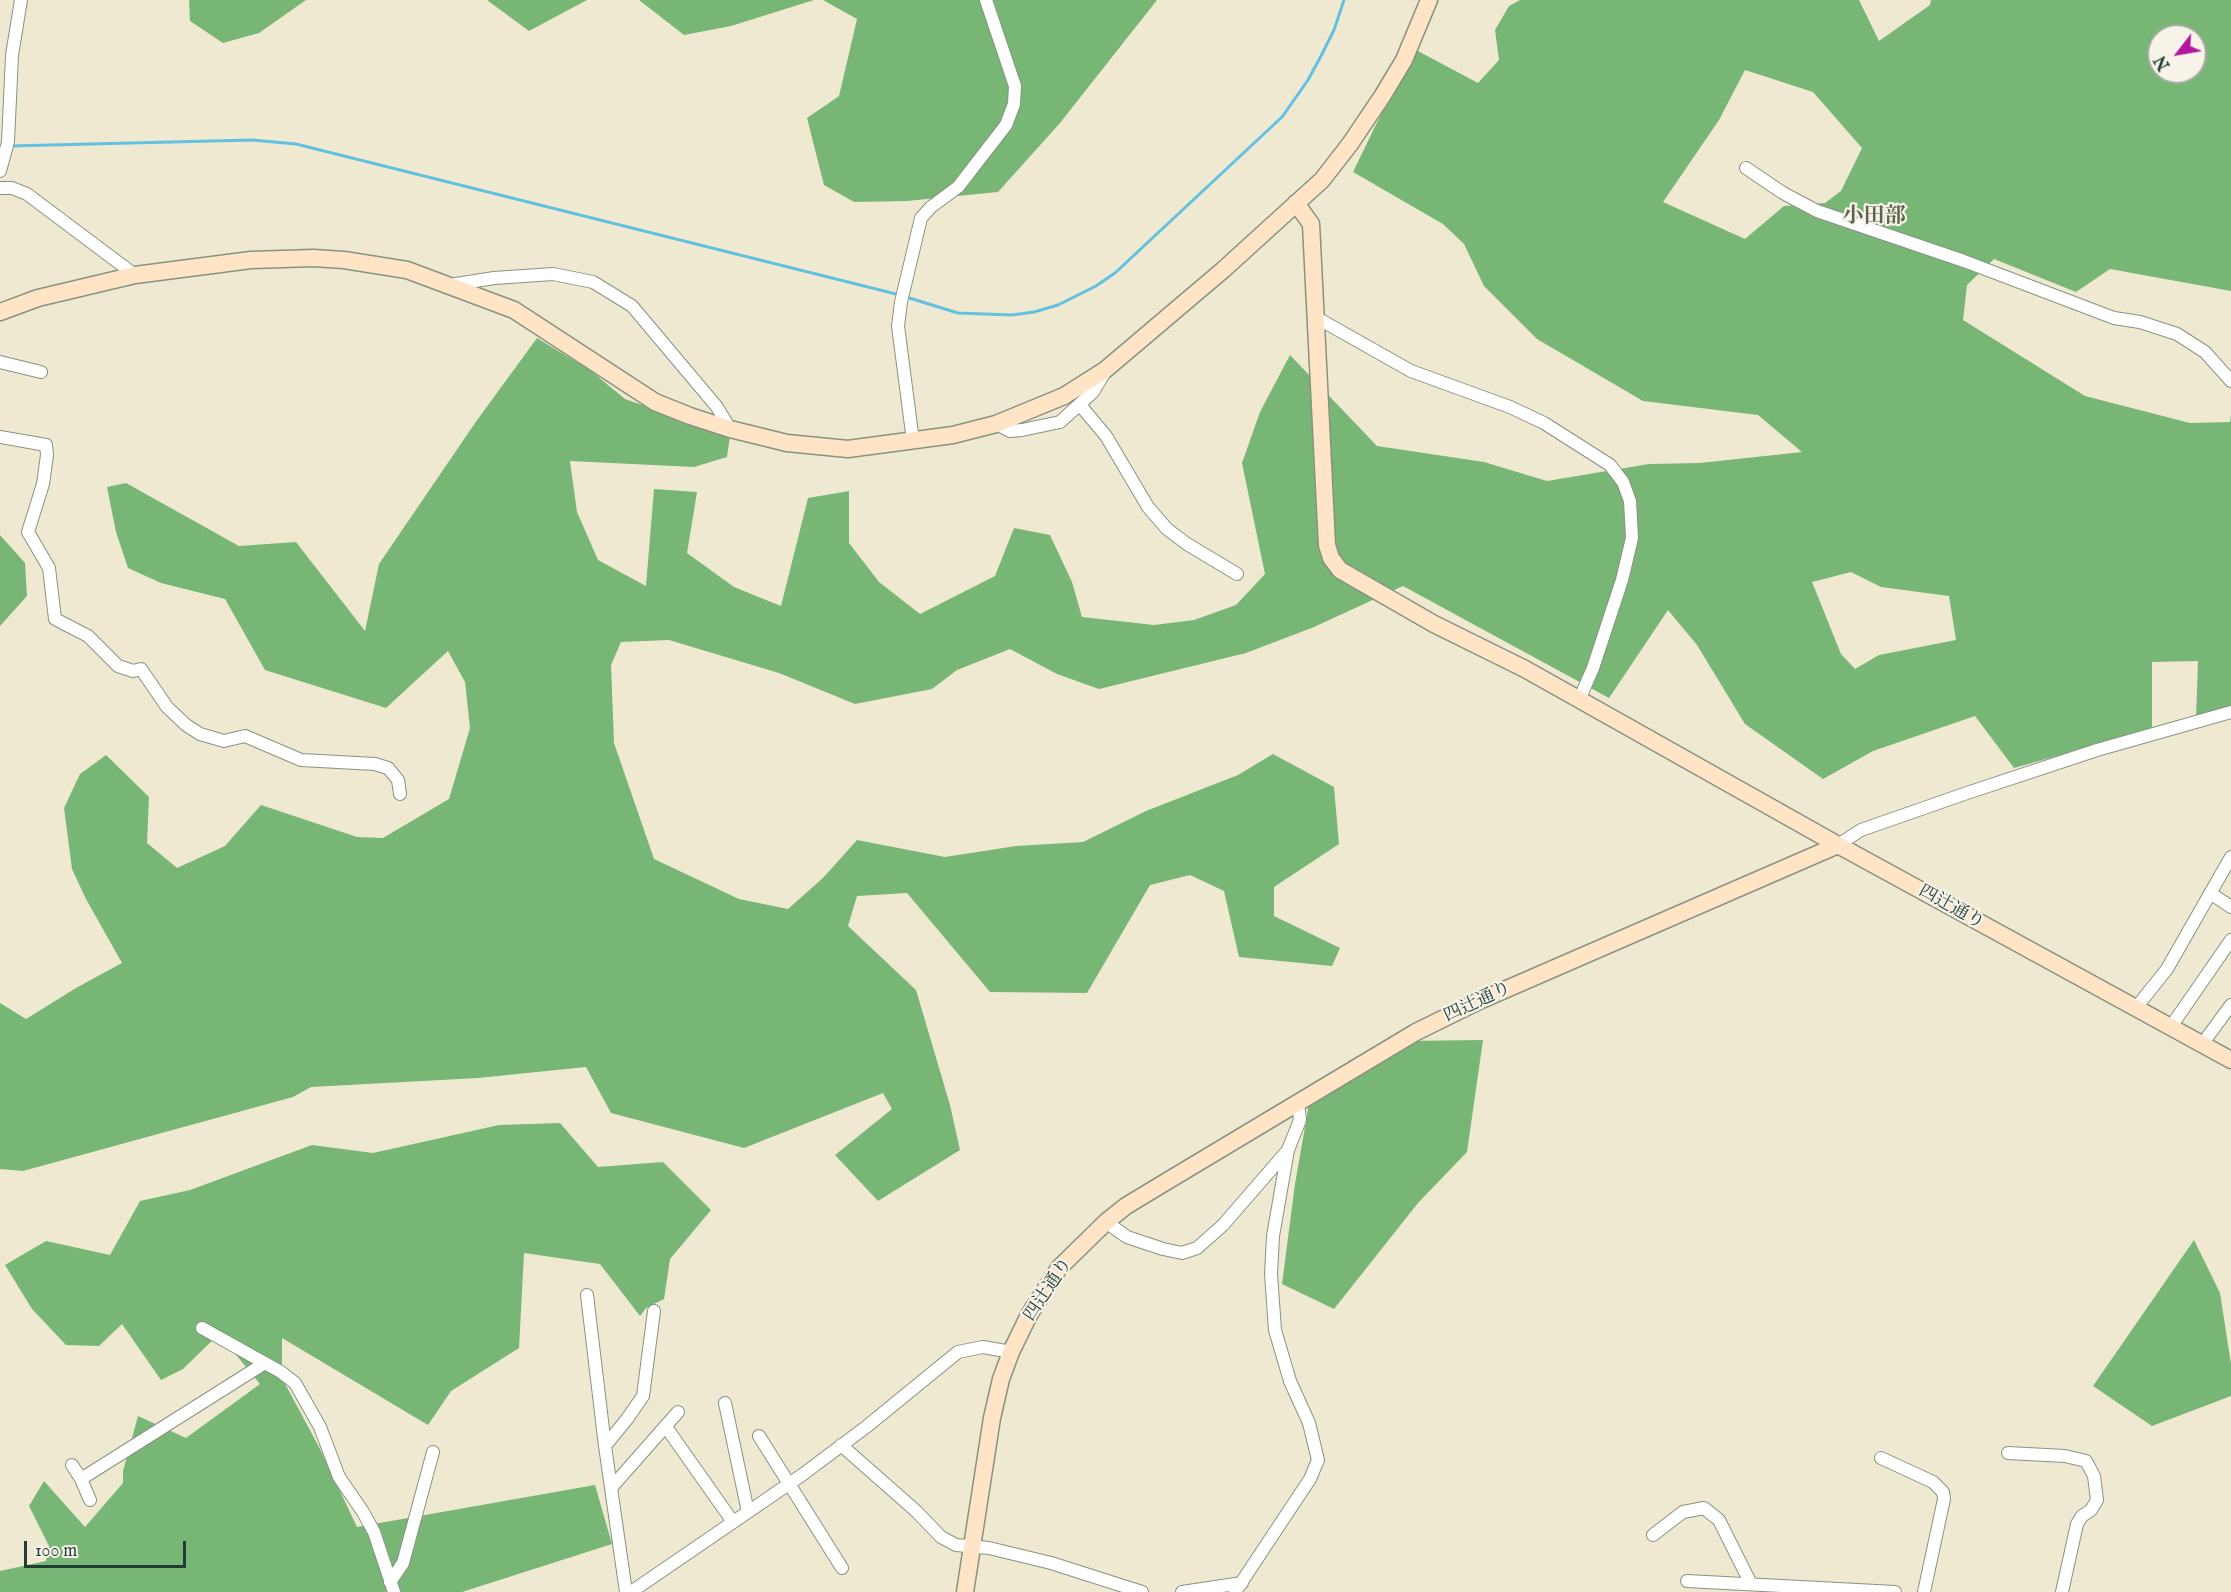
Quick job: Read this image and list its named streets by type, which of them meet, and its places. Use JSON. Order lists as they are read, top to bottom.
{
  "streets": {
    "street": ["四辻通り"]
  },
  "districts": ["小田部"],
  "scale_bar": "100 m",
  "north": "bottom left"
}
